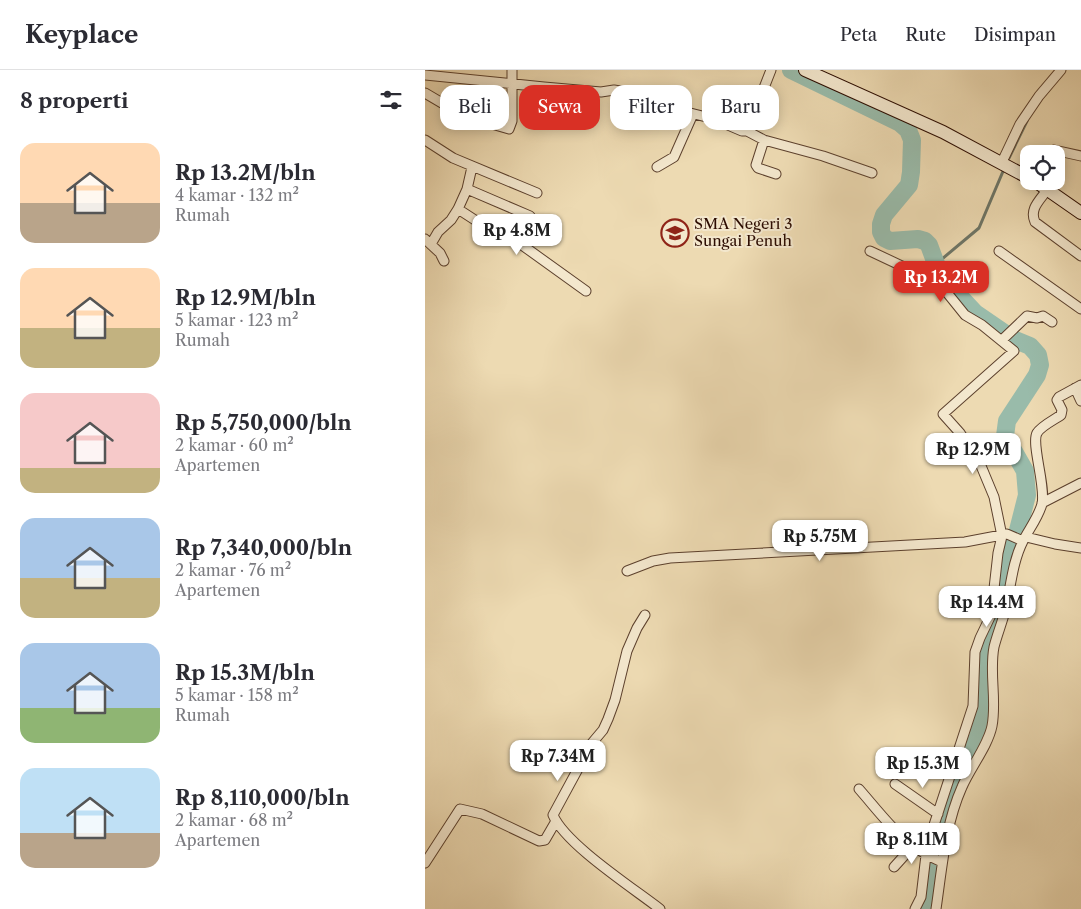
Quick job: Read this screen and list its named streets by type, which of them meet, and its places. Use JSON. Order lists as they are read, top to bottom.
{
  "places": {
    "school or university": ["SMA Negeri 3 Sungai Penuh"]
  },
  "page": {
    "header": "Keyplace",
    "nav": ["Peta", "Rute", "Disimpan"],
    "heading": "8 properti",
    "chip": [
      "Beli",
      "Sewa",
      "Filter",
      "Baru"
    ],
    "list": [
      {
        "name": "Rp 13.2M/bln",
        "note": "4 kamar · 132 m² · Rumah"
      },
      {
        "name": "Rp 12.9M/bln",
        "note": "5 kamar · 123 m² · Rumah"
      },
      {
        "name": "Rp 5,750,000/bln",
        "note": "2 kamar · 60 m² · Apartemen"
      },
      {
        "name": "Rp 7,340,000/bln",
        "note": "2 kamar · 76 m² · Apartemen"
      },
      {
        "name": "Rp 15.3M/bln",
        "note": "5 kamar · 158 m² · Rumah"
      },
      {
        "name": "Rp 8,110,000/bln",
        "note": "2 kamar · 68 m² · Apartemen"
      }
    ],
    "price": [
      "Rp 4.8M",
      "Rp 13.2M",
      "Rp 12.9M",
      "Rp 5.75M",
      "Rp 14.4M",
      "Rp 7.34M",
      "Rp 15.3M",
      "Rp 8.11M"
    ]
  }
}
